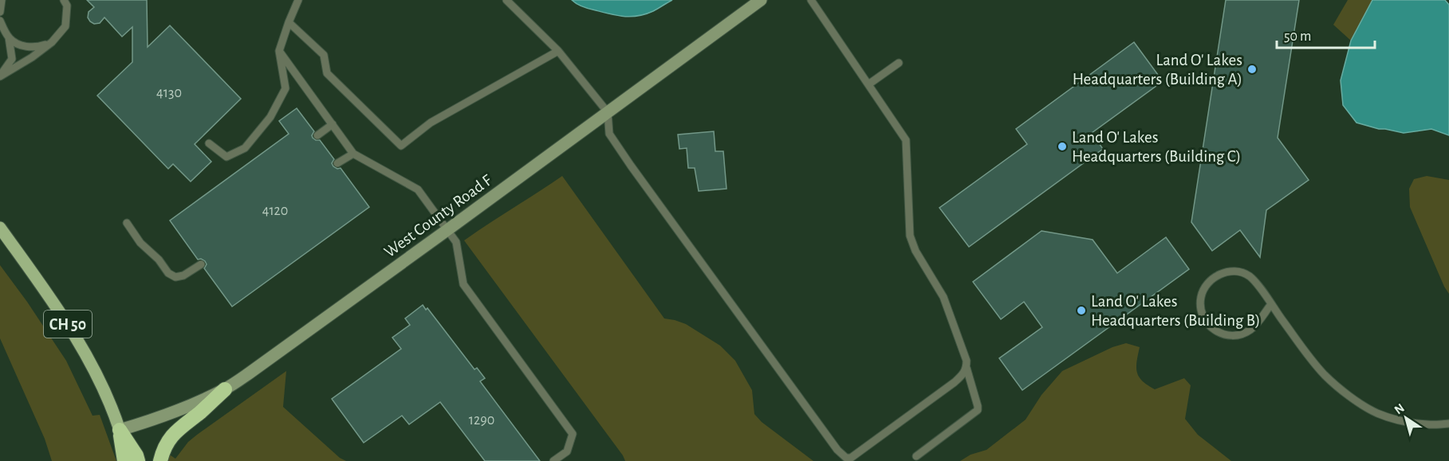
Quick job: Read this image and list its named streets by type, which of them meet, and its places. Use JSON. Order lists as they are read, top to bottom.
{
  "streets": {
    "main road": ["CH 50"],
    "street": ["West County Road F"]
  },
  "crossings": [
    ["West County Road F", "CH 50"]
  ],
  "places": ["Land O' Lakes Headquarters (Building A)", "Land O' Lakes Headquarters (Building C)", "Land O' Lakes Headquarters (Building B)"],
  "house_numbers": ["4130", "4120", "1290"],
  "scale_bar": "50 m",
  "north": "top left"
}
